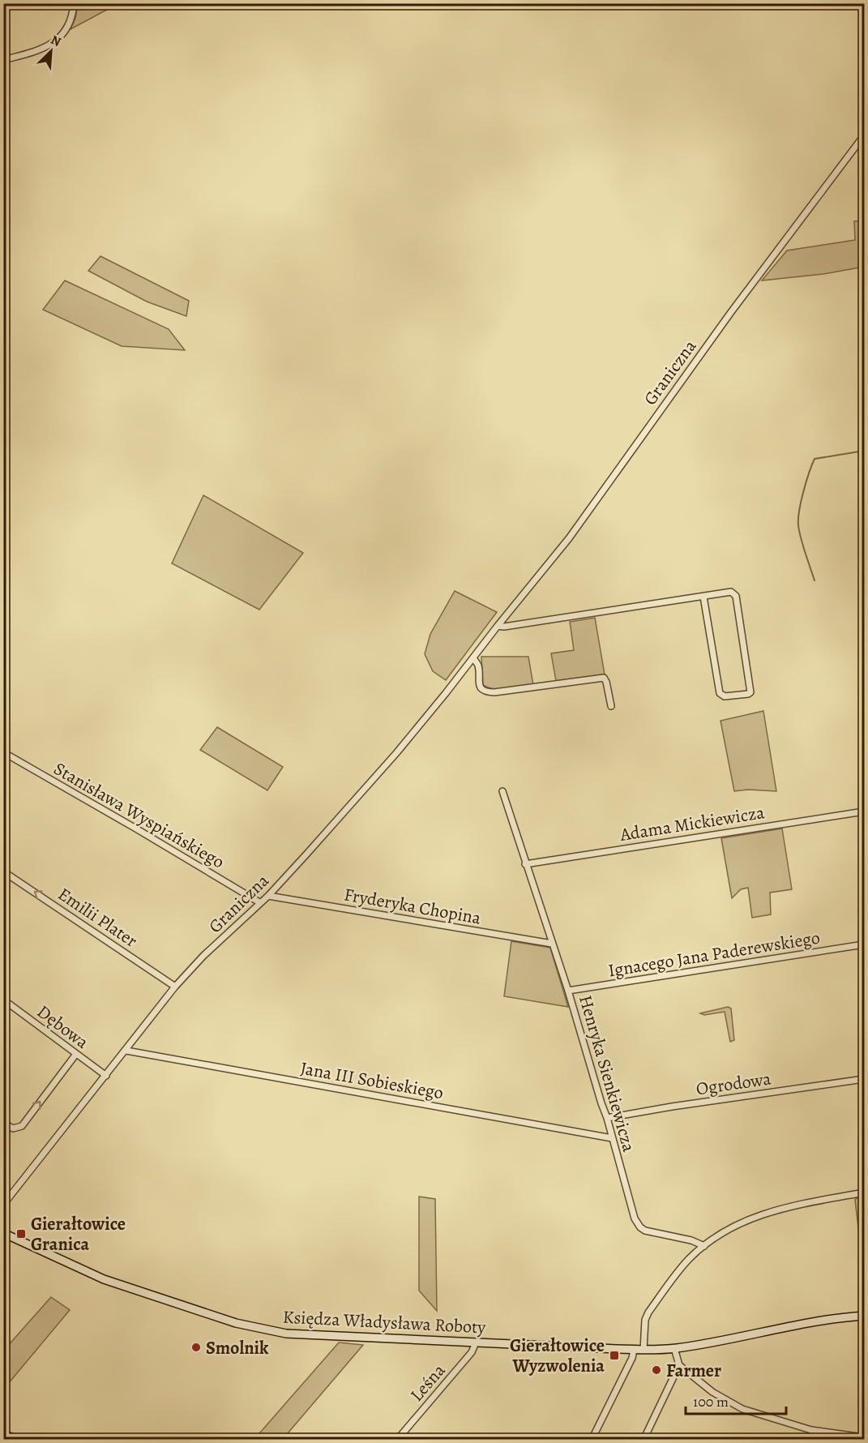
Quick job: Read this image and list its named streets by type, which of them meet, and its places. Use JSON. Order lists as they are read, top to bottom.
{
  "streets": {
    "main road": ["Księdza Władysława Roboty"],
    "street": [
      "Graniczna",
      "Stanisława Wyspiańskiego",
      "Adama Mickiewicza",
      "Fryderyka Chopina",
      "Emilii Plater",
      "Ignacego Jana Paderewskiego",
      "Dębowa",
      "Henryka Sienkiewicza",
      "Jana III Sobieskiego",
      "Ogrodowa",
      "Leśna"
    ]
  },
  "crossings": [
    ["Graniczna", "Stanisława Wyspiańskiego"],
    ["Graniczna", "Fryderyka Chopina"],
    ["Graniczna", "Emilii Plater"],
    ["Graniczna", "Dębowa"],
    ["Graniczna", "Jana III Sobieskiego"],
    ["Adama Mickiewicza", "Henryka Sienkiewicza"],
    ["Fryderyka Chopina", "Henryka Sienkiewicza"],
    ["Ignacego Jana Paderewskiego", "Henryka Sienkiewicza"],
    ["Henryka Sienkiewicza", "Jana III Sobieskiego"],
    ["Henryka Sienkiewicza", "Ogrodowa"],
    ["Księdza Władysława Roboty", "Leśna"]
  ],
  "one_way": ["Emilii Plater"],
  "places": {
    "transit": ["Gierałtowice Granica", "Gierałtowice Wyzwolenia"],
    "other": ["Smolnik", "Farmer"]
  },
  "scale_bar": "100 m",
  "north": "top right"
}
